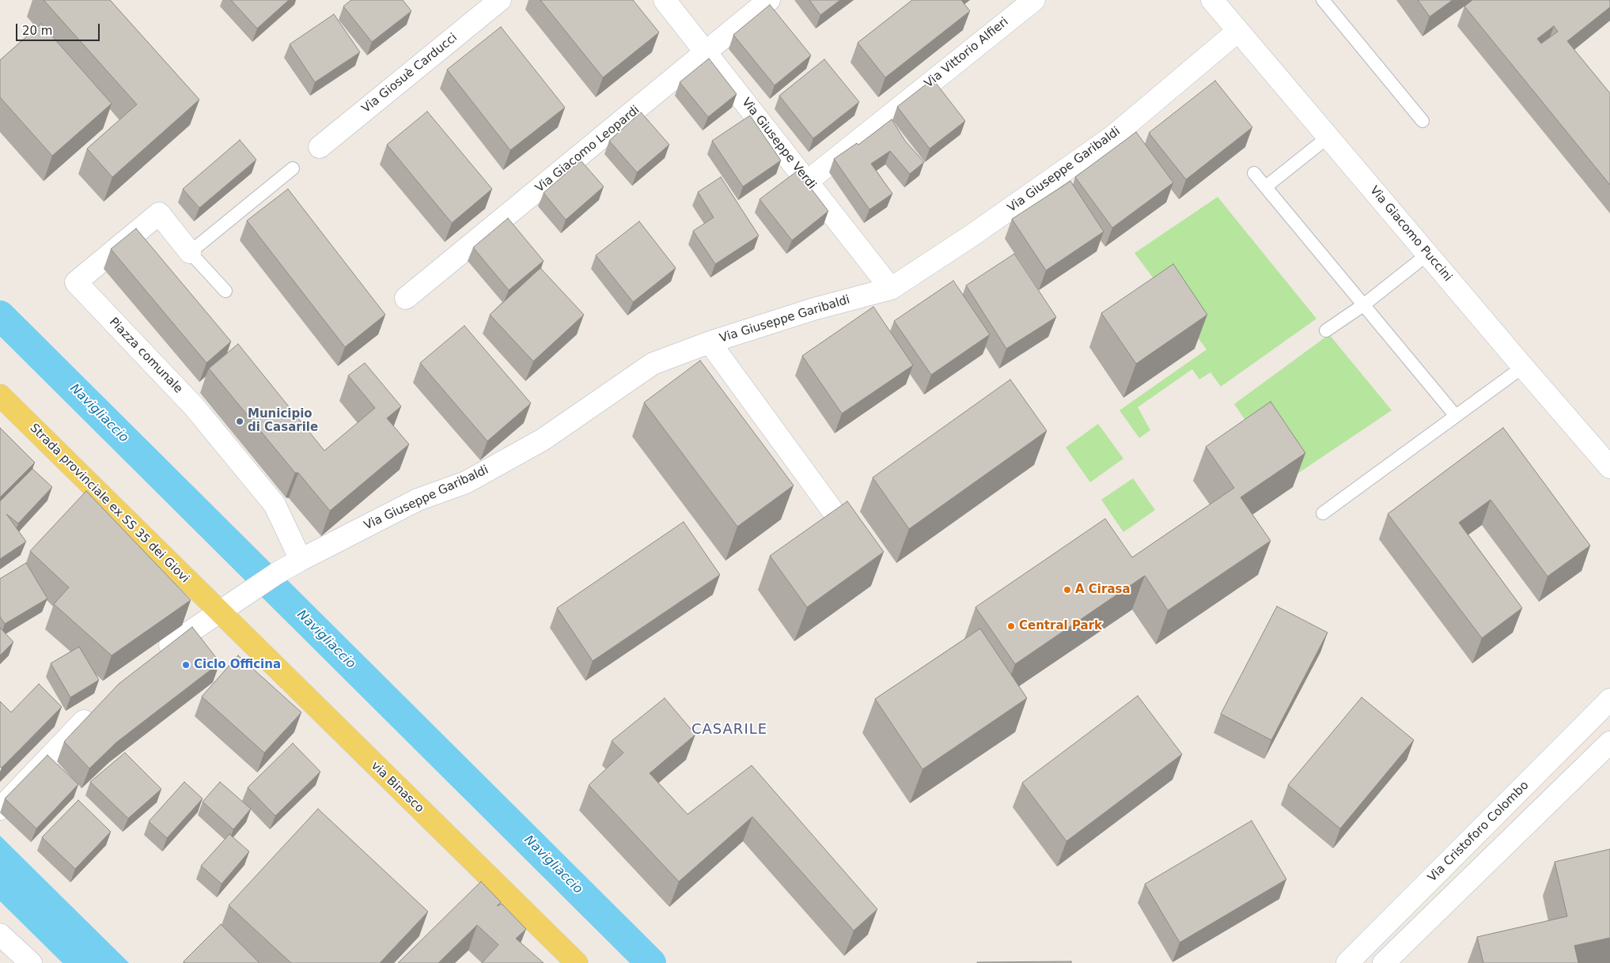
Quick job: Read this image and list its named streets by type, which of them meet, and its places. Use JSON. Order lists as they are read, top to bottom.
{
  "streets": {
    "main road": ["Strada provinciale ex SS 35 dei Giovi", "via Binasco"],
    "street": [
      "Via Vittorio Alfieri",
      "Via Giosuè Carducci",
      "Via Giuseppe Verdi",
      "Via Giacomo Leopardi",
      "Via Giuseppe Garibaldi",
      "Via Giacomo Puccini",
      "Piazza comunale",
      "Via Cristoforo Colombo"
    ]
  },
  "crossings": [
    ["Via Vittorio Alfieri", "Via Giuseppe Verdi"],
    ["Via Giuseppe Verdi", "Via Giacomo Leopardi"],
    ["Via Giuseppe Verdi", "Via Giuseppe Garibaldi"],
    ["Via Giuseppe Garibaldi", "Via Giacomo Puccini"],
    ["Via Giuseppe Garibaldi", "Piazza comunale"],
    ["Via Giuseppe Garibaldi", "Strada provinciale ex SS 35 dei Giovi"],
    ["Via Giuseppe Garibaldi", "via Binasco"],
    ["Strada provinciale ex SS 35 dei Giovi", "via Binasco"]
  ],
  "districts": ["CASARILE"],
  "water": ["Navigliaccio"],
  "places": [
    "Municipio di Casarile",
    "A Cirasa",
    "Central Park",
    "Ciclo Officina"
  ],
  "scale_bar": "20 m"
}
